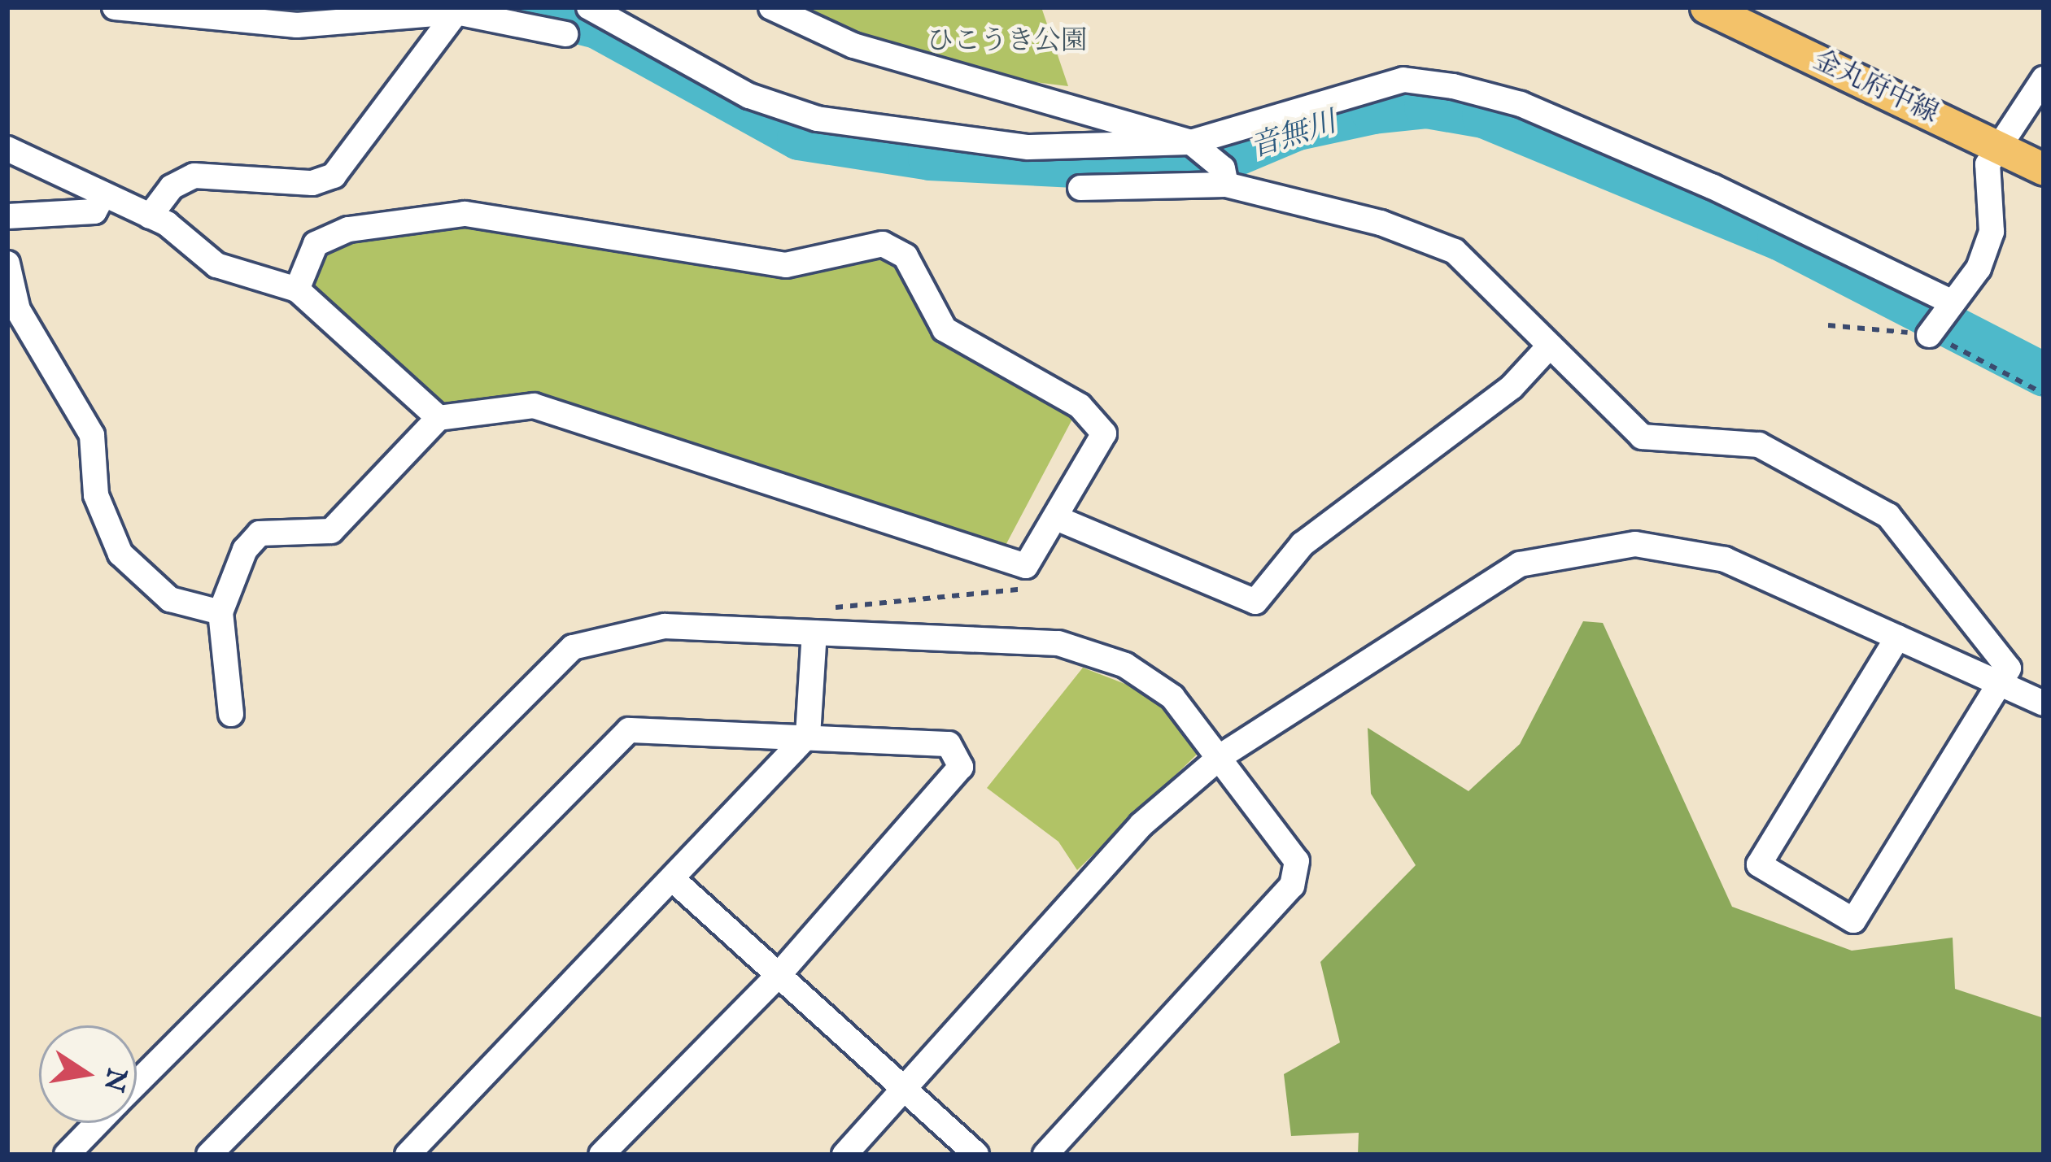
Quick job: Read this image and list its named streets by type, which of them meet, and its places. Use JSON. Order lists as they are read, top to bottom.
{
  "streets": {
    "main road": ["金丸府中線"]
  },
  "water": ["音無川"],
  "parks": ["ひこうき公園"],
  "north": "right"
}
